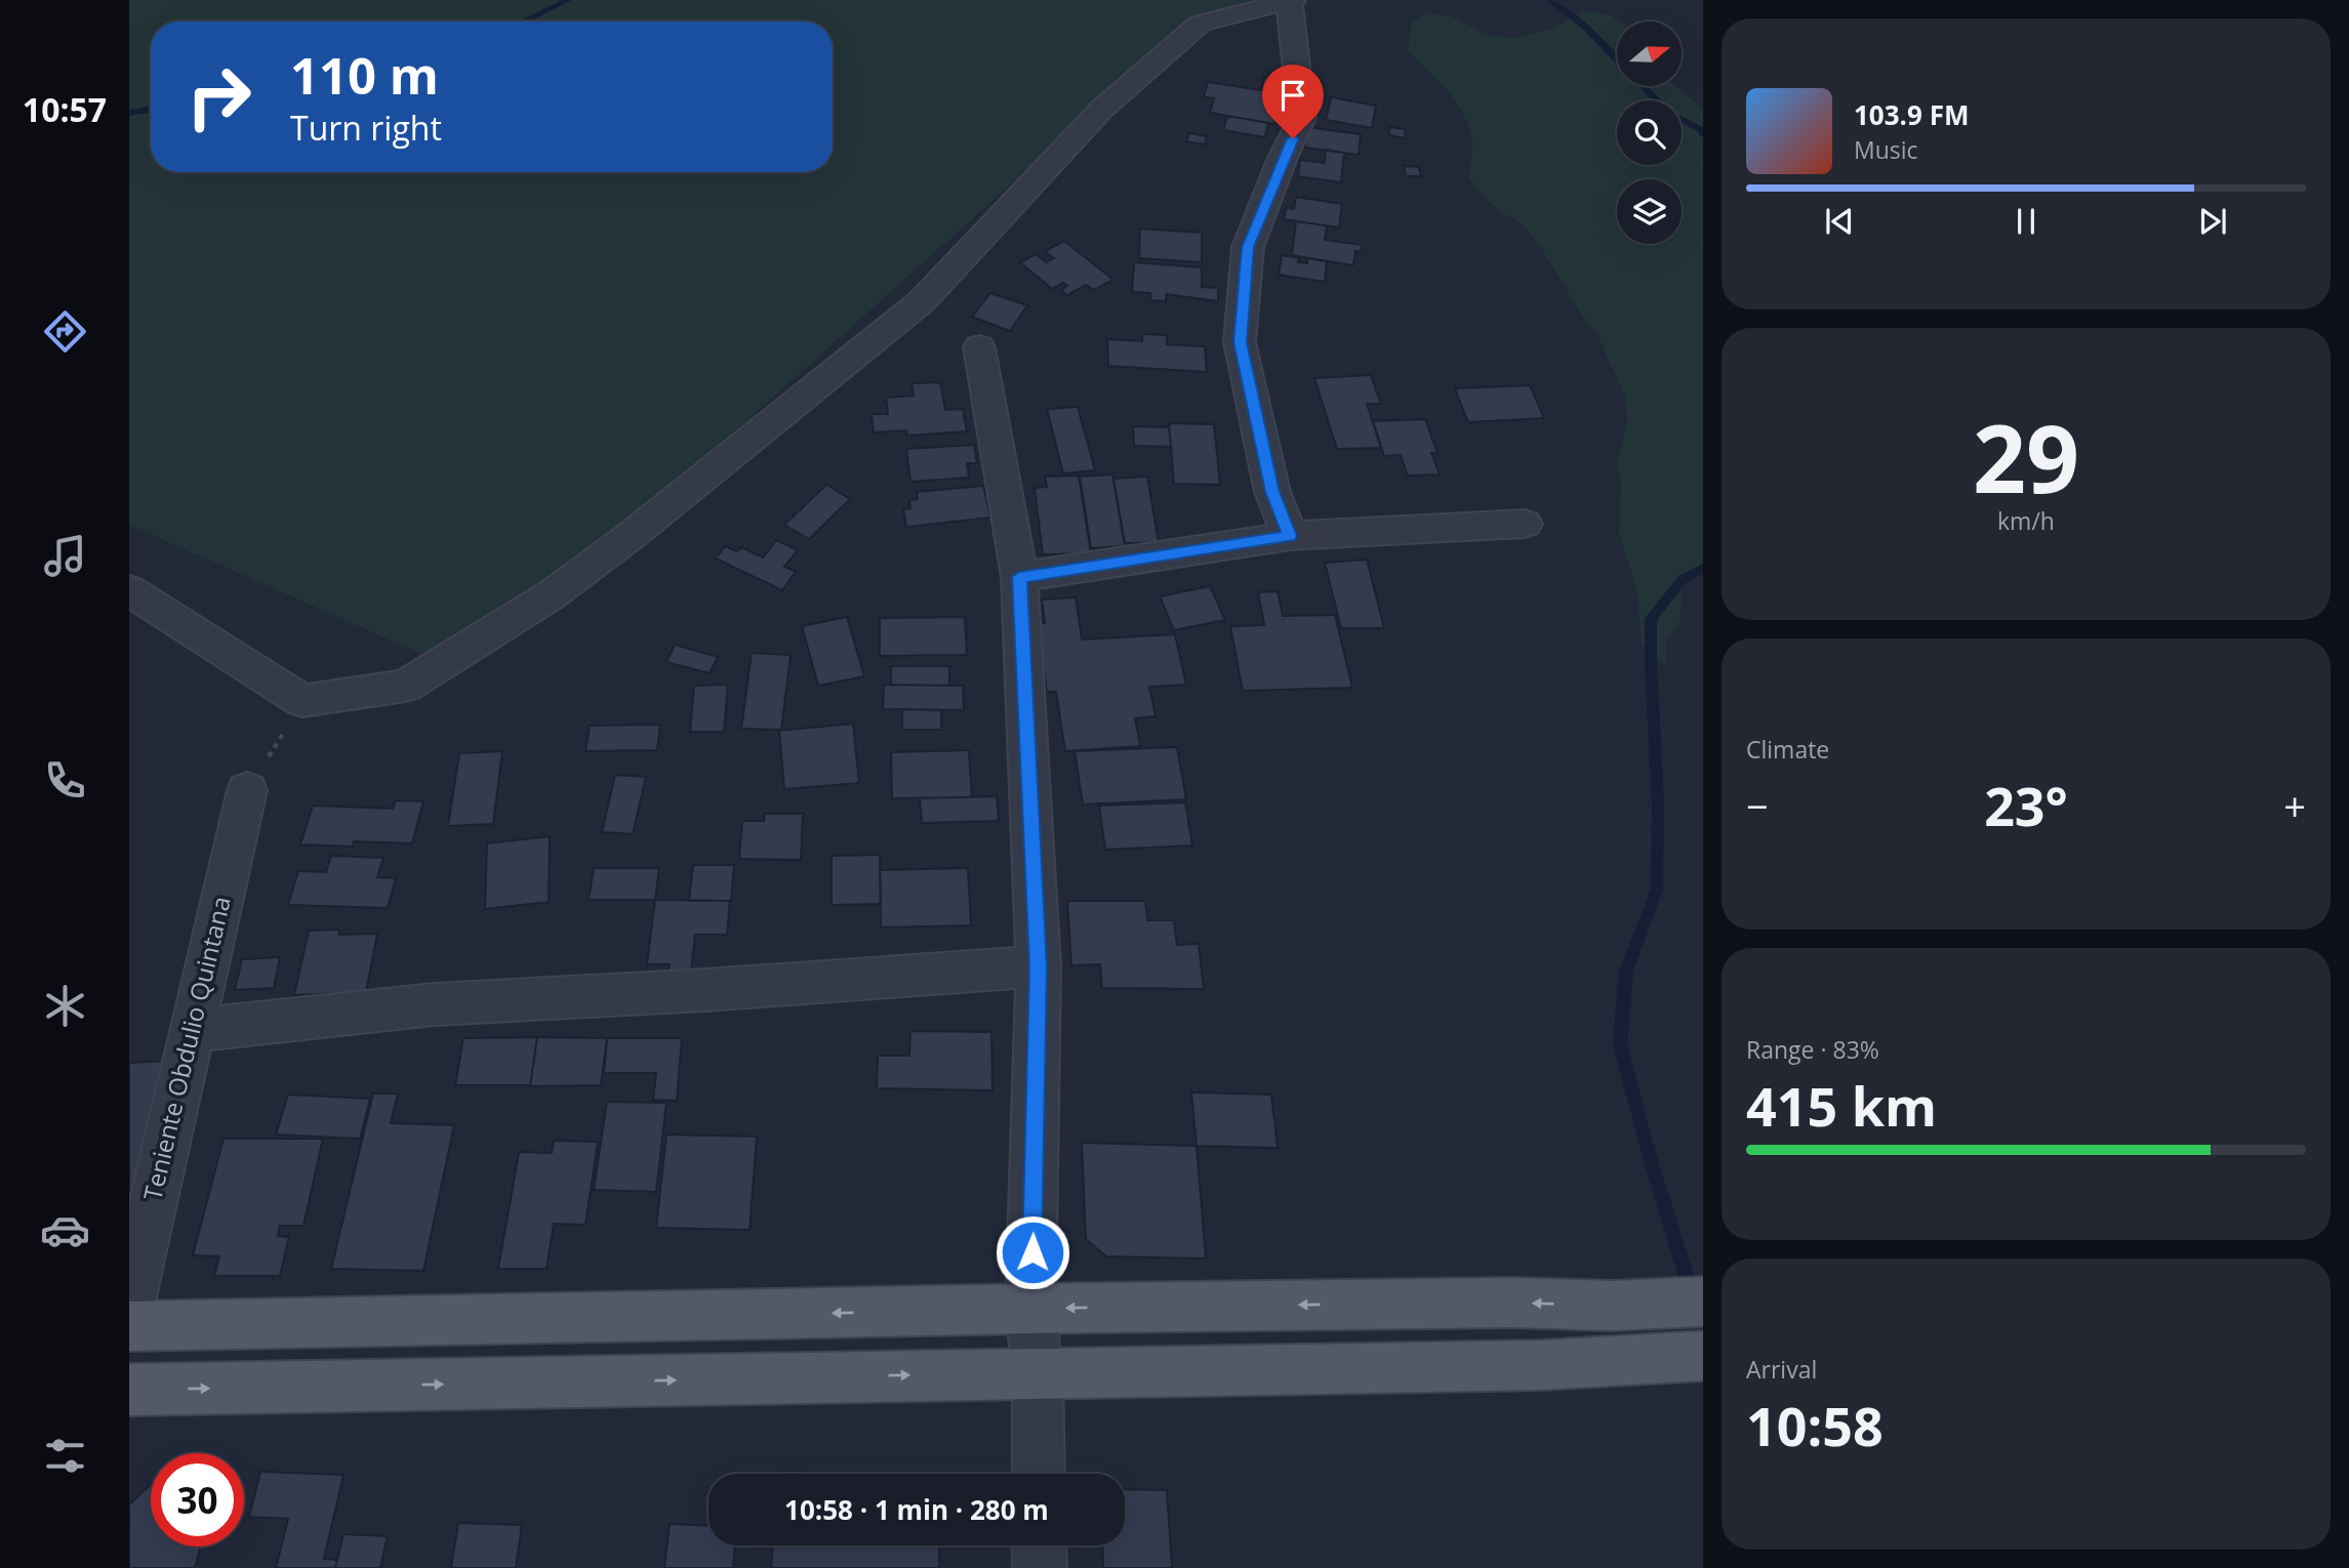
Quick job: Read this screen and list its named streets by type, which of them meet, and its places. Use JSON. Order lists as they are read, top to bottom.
{
  "streets": {
    "street": ["Teniente Obdulio Quintana"]
  },
  "north": "right",
  "page": {
    "tabs": "10:57",
    "turn": ["110 m", "Turn right"],
    "song": ["103.9 FM", "Music"],
    "tile": [
      ["29", "km/h"],
      "Climate",
      ["Range · 83%", "415 km"],
      ["Arrival", "10:58"]
    ],
    "heat": ["−", "23°", "+"],
    "limit": "30",
    "trip": "10:58 · 1 min · 280 m"
  }
}
